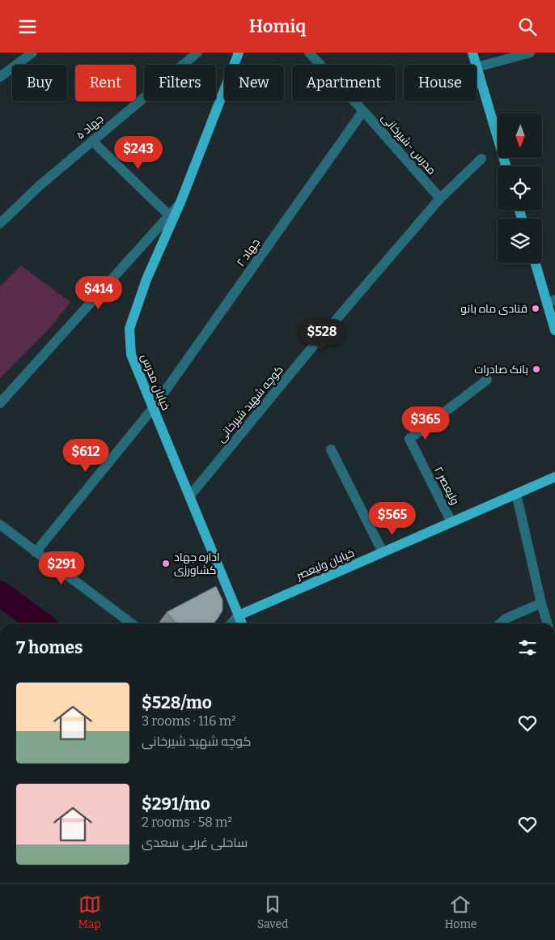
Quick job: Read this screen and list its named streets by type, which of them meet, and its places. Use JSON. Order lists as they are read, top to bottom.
{
  "streets": {
    "main road": ["خیابان مدرس", "خیابان ولیعصر"],
    "street": [
      "جهاد ۵",
      "مدرس -شیرخانی",
      "جهاد ۲",
      "کوچه شهید شیرخانی",
      "ولیعصر ۲"
    ]
  },
  "crossings": [
    ["مدرس -شیرخانی", "جهاد ۲"],
    ["مدرس -شیرخانی", "کوچه شهید شیرخانی"],
    ["جهاد ۲", "خیابان مدرس"],
    ["خیابان مدرس", "کوچه شهید شیرخانی"],
    ["خیابان مدرس", "خیابان ولیعصر"],
    ["ولیعصر ۲", "خیابان ولیعصر"]
  ],
  "places": ["قنادی ماه بانو", "بانک صادرات", "اداره جهاد کشاورزی"],
  "north": "bottom",
  "page": {
    "header": "Homiq",
    "chip": [
      "Buy",
      "Rent",
      "Filters",
      "New",
      "Apartment",
      "House"
    ],
    "price": [
      "$243",
      "$414",
      "$528",
      "$365",
      "$612",
      "$565",
      "$291"
    ],
    "heading": "7 homes",
    "list": [
      {
        "name": "$528/mo",
        "note": "3 rooms · 116 m² · کوچه شهید شیرخانی"
      },
      {
        "name": "$291/mo",
        "note": "2 rooms · 58 m² · ساحلی غربی سعدی"
      }
    ],
    "tabs": ["Map", "Saved", "Home"]
  }
}
